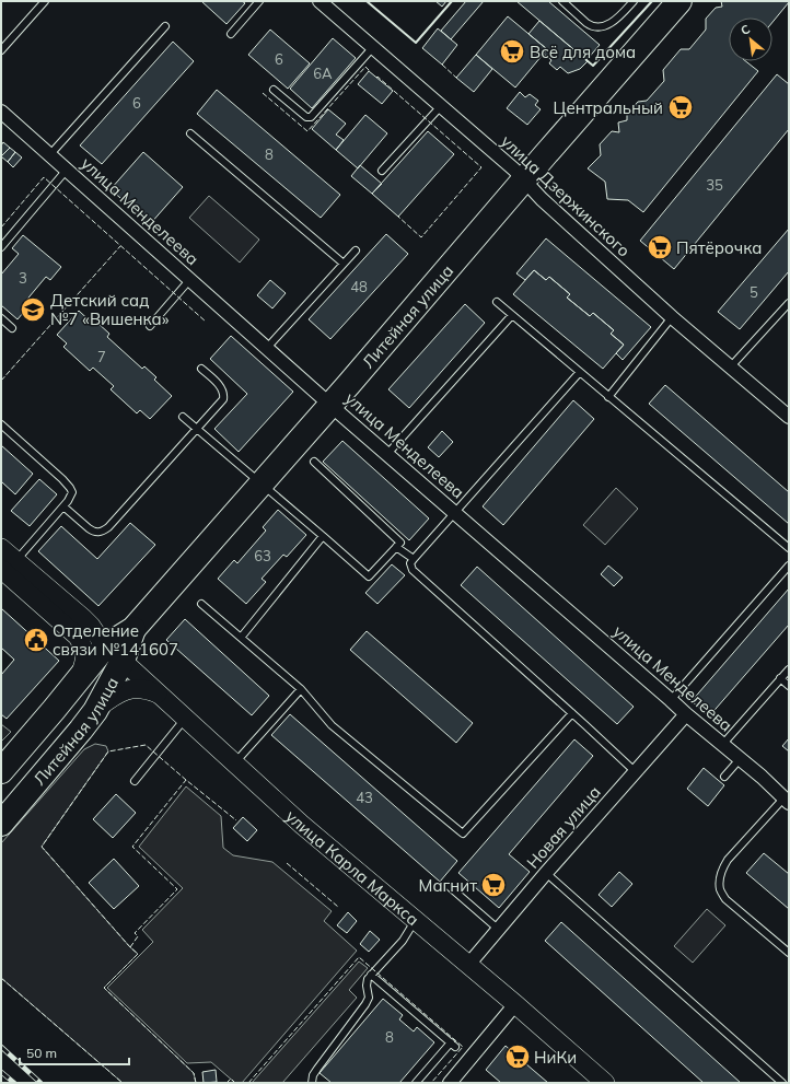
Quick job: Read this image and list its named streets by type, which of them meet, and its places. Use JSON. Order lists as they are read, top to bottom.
{
  "streets": {
    "highway": ["Литейная улица"],
    "street": [
      "улица Дзержинского",
      "улица Менделеева",
      "Новая улица",
      "улица Карла Маркса"
    ]
  },
  "crossings": [
    ["улица Дзержинского", "Литейная улица"],
    ["улица Менделеева", "Литейная улица"],
    ["улица Менделеева", "Новая улица"],
    ["Литейная улица", "улица Карла Маркса"],
    ["Новая улица", "улица Карла Маркса"]
  ],
  "places": {
    "supermarket": [
      "Всё для дома",
      "Центральный",
      "Пятёрочка",
      "Магнит",
      "НиКи"
    ],
    "school or university": ["Детский сад №7 «Вишенка»"],
    "public building": ["Отделение связи №141607"]
  },
  "house_numbers": [
    "6",
    "6А",
    "6",
    "8",
    "35",
    "3",
    "48",
    "5",
    "7",
    "63",
    "43",
    "8"
  ],
  "scale_bar": "50 m",
  "north": "top left"
}
